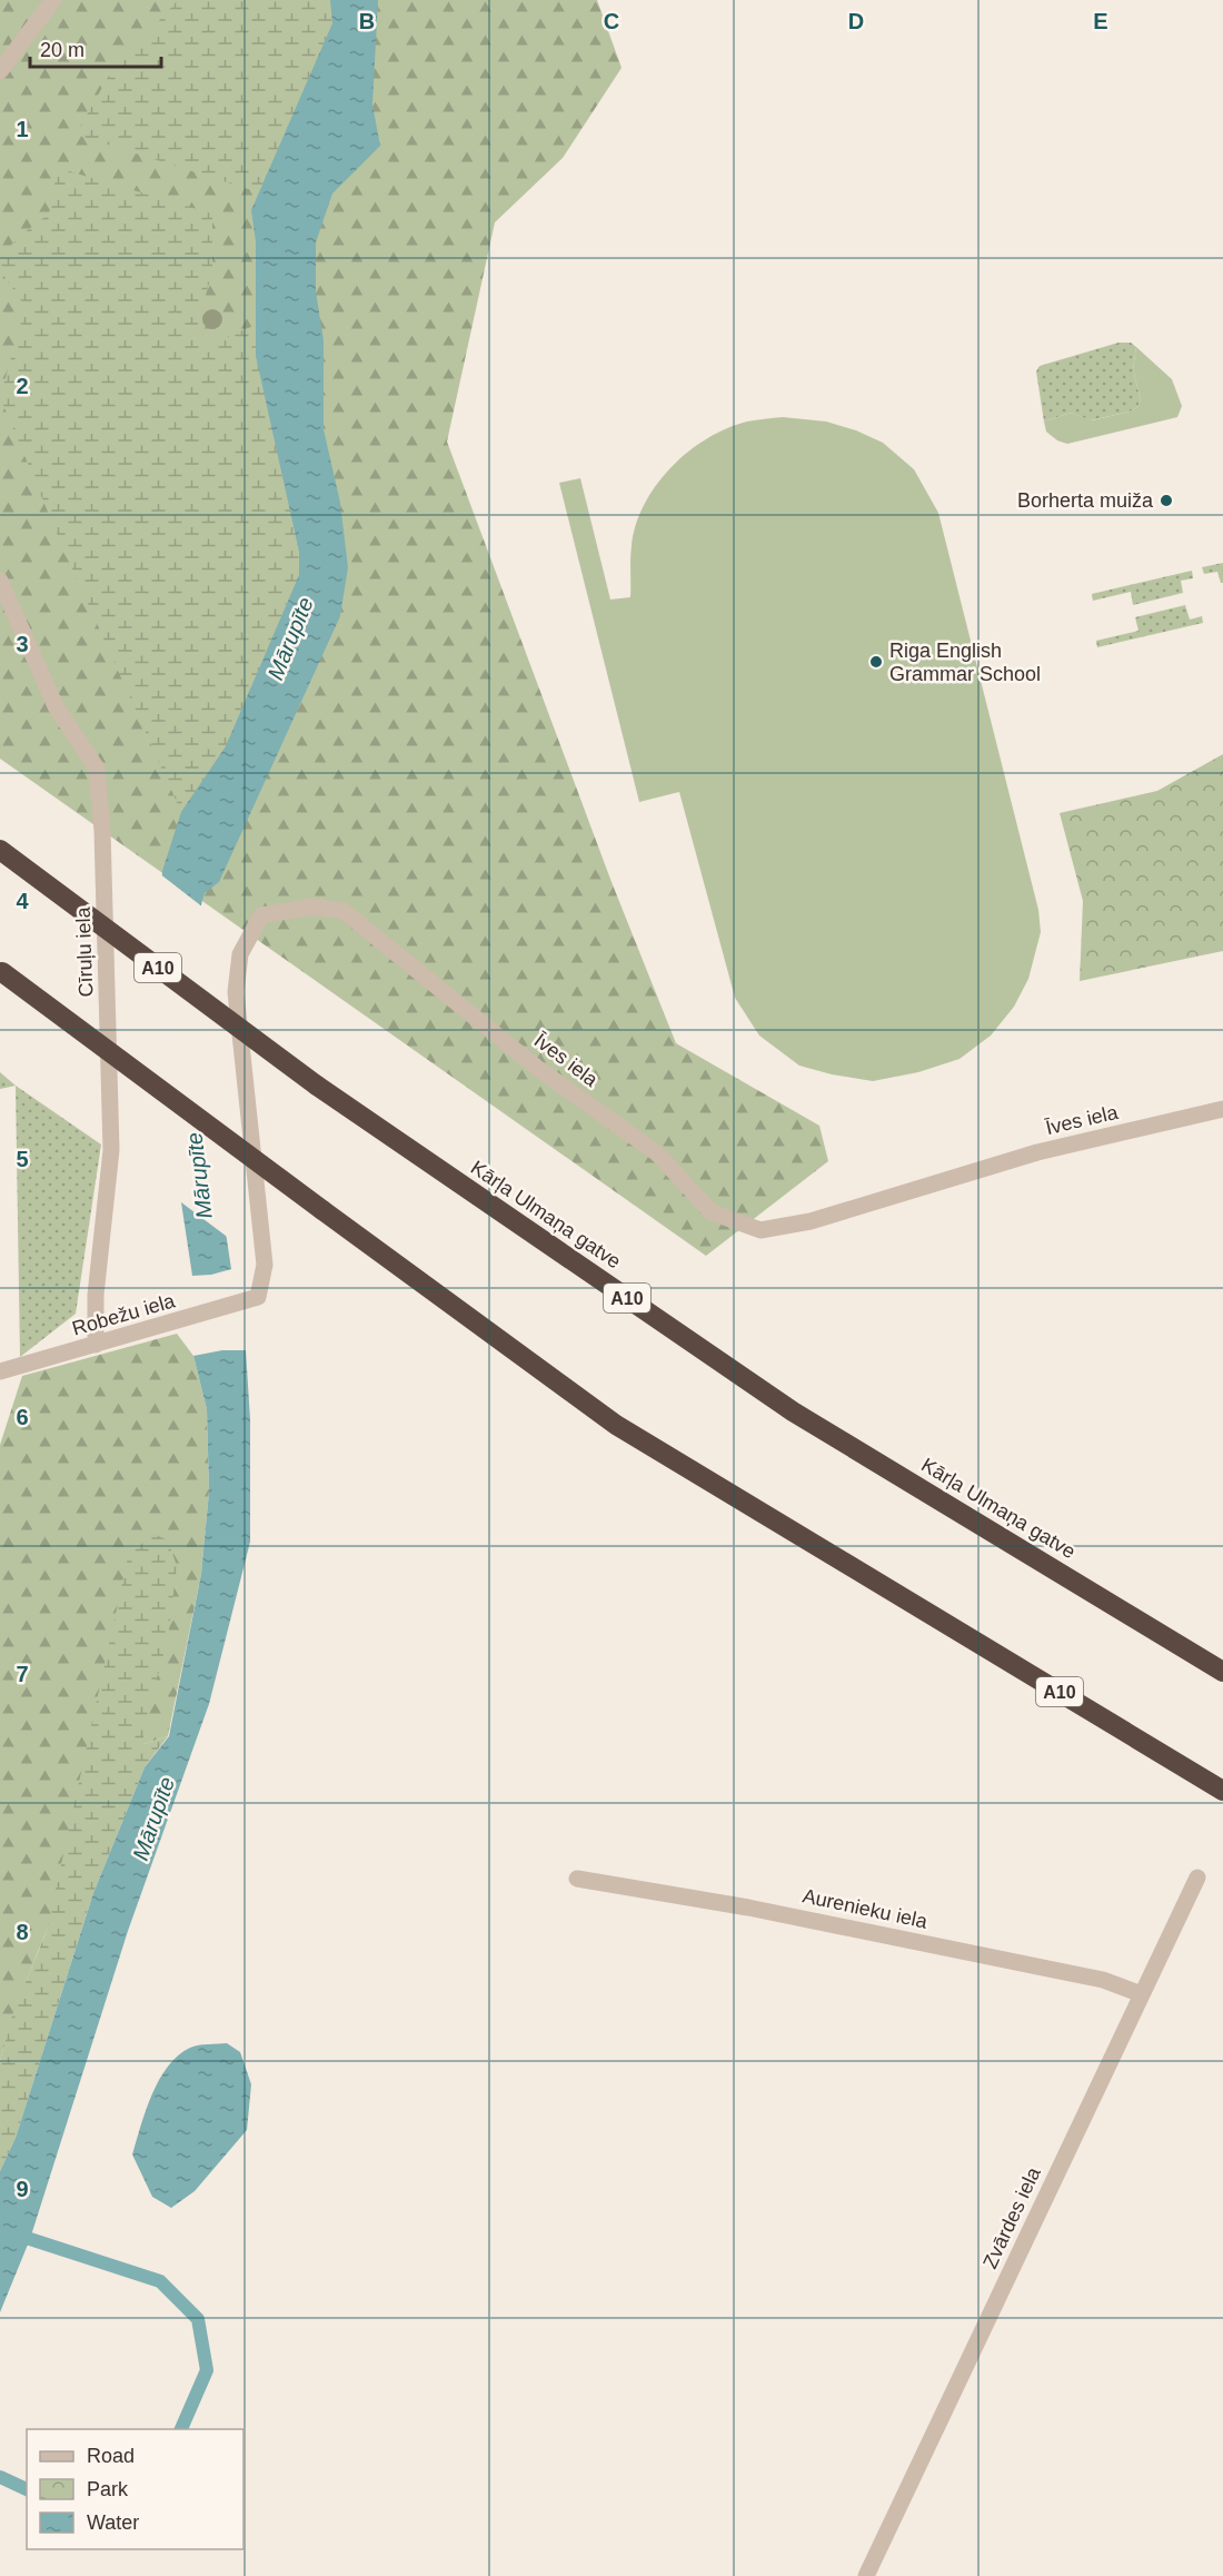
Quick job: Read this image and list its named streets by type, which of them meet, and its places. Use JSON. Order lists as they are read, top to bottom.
{
  "streets": {
    "highway": ["A10", "Kārļa Ulmaņa gatve"],
    "street": [
      "Cīruļu iela",
      "Īves iela",
      "Robežu iela",
      "Aurenieku iela",
      "Zvārdes iela"
    ]
  },
  "crossings": [
    ["Cīruļu iela", "Robežu iela"],
    ["Īves iela", "Robežu iela"],
    ["Aurenieku iela", "Zvārdes iela"]
  ],
  "water": ["Mārupīte"],
  "places": ["Borherta muiža", "Riga English Grammar School"],
  "legend": ["Road", "Park", "Water"],
  "scale_bar": "20 m",
  "grid": {
    "columns": [
      "B",
      "C",
      "D",
      "E"
    ],
    "rows": [
      "1",
      "2",
      "3",
      "4",
      "5",
      "6",
      "7",
      "8",
      "9"
    ]
  }
}
